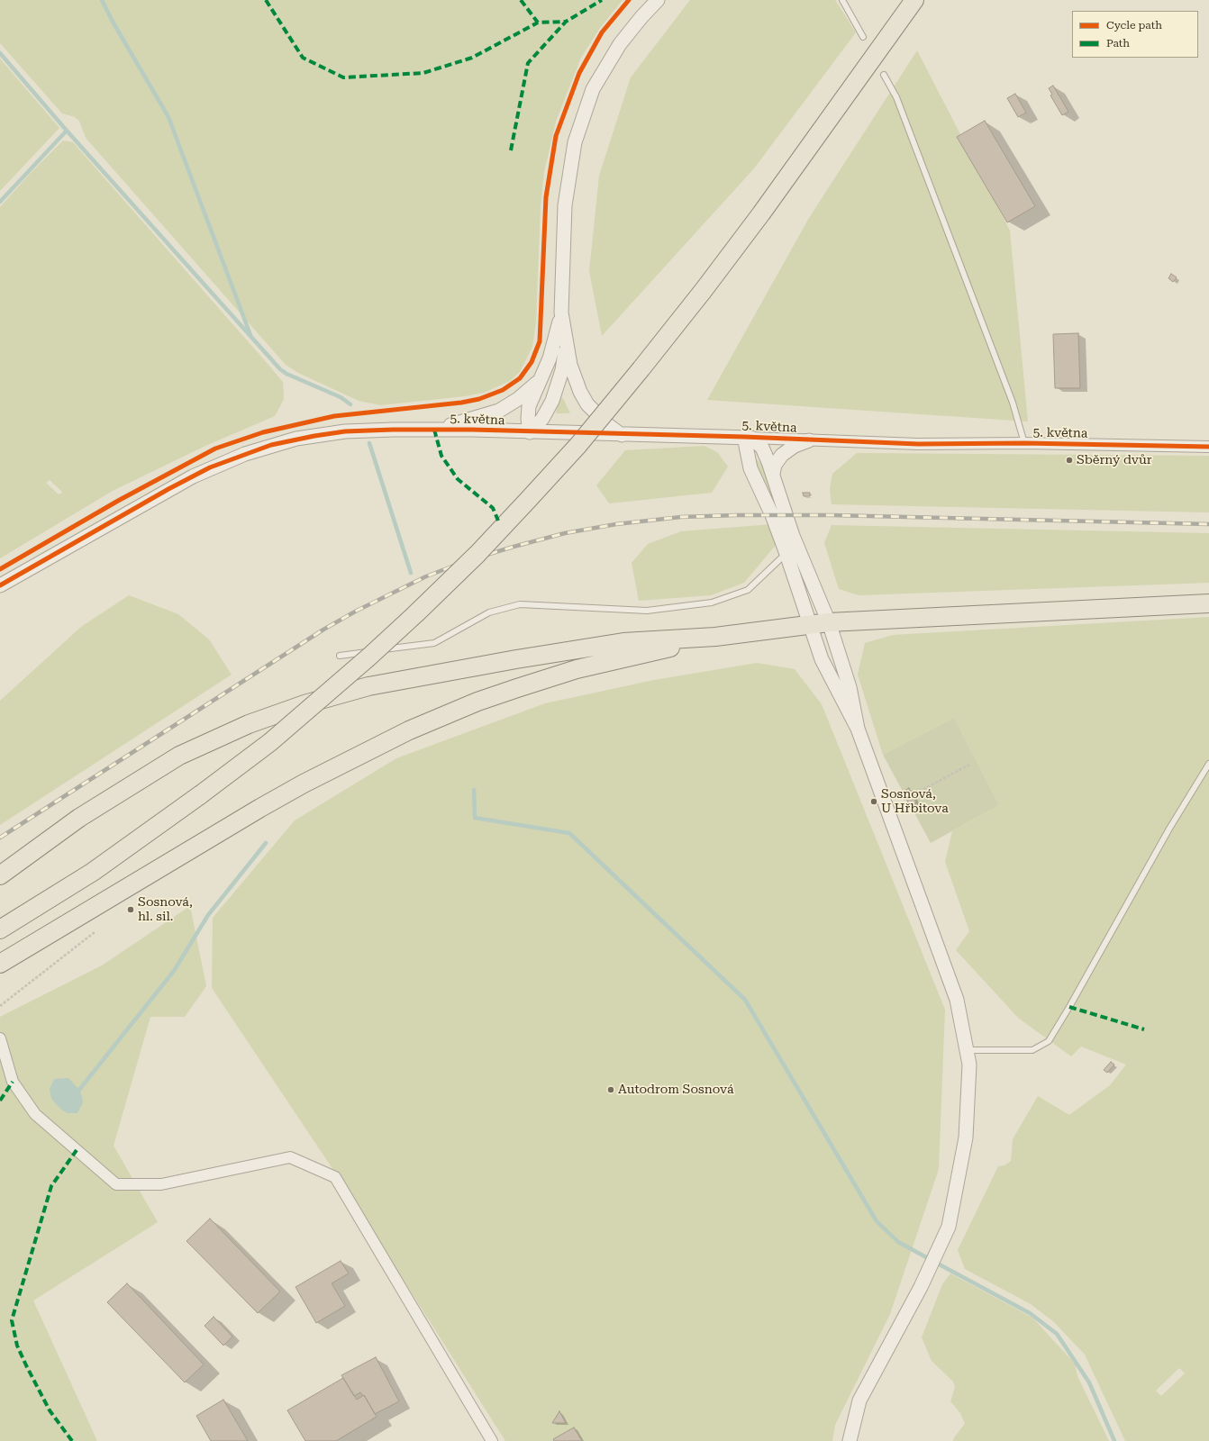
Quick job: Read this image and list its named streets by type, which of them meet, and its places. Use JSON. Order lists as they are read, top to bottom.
{
  "streets": {
    "street": ["5. května"]
  },
  "places": [
    "Sběrný dvůr",
    "Sosnová, U Hřbitova",
    "Sosnová, hl. sil.",
    "Autodrom Sosnová"
  ],
  "legend": ["Cycle path", "Path"]
}
